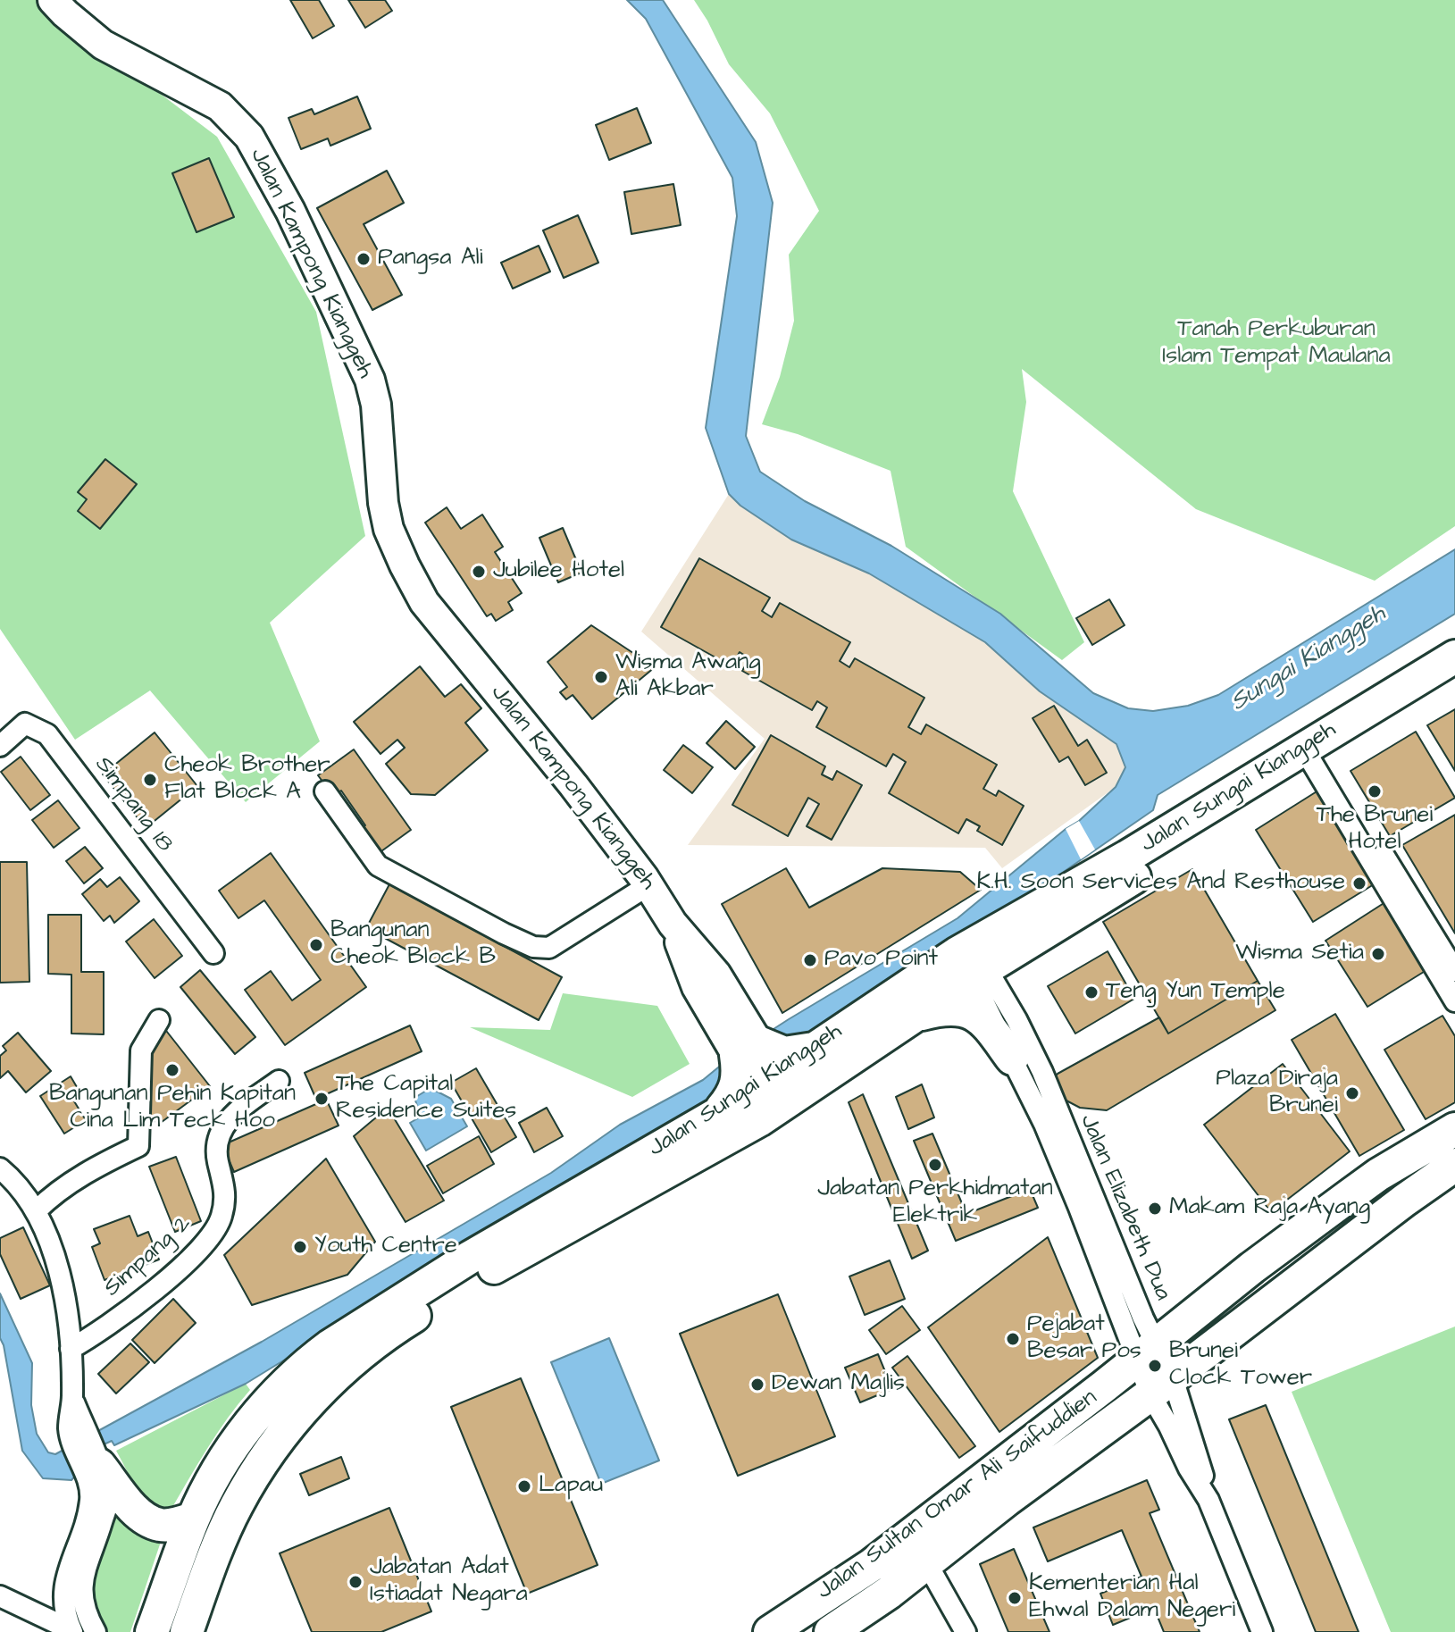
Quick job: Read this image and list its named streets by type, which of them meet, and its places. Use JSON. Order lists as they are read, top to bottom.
{
  "streets": {
    "main road": ["Jalan Kampong Kianggeh", "Jalan Sungai Kianggeh", "Jalan Sultan Omar Ali Saifuddien"],
    "street": ["Simpang 18", "Jalan Elizabeth Dua", "Simpang 2"]
  },
  "crossings": [
    ["Jalan Kampong Kianggeh", "Jalan Sungai Kianggeh"],
    ["Jalan Sungai Kianggeh", "Jalan Elizabeth Dua"],
    ["Jalan Elizabeth Dua", "Jalan Sultan Omar Ali Saifuddien"]
  ],
  "water": ["Sungai Kianggeh"],
  "parks": ["Tanah Perkuburan Islam Tempat Maulana"],
  "places": [
    "Pangsa Ali",
    "Jubilee Hotel",
    "Wisma Awang Ali Akbar",
    "Cheok Brother Flat Block A",
    "The Brunei Hotel",
    "K.H. Soon Services And Resthouse",
    "Bangunan Cheok Block B",
    "Wisma Setia",
    "Pavo Point",
    "Teng Yun Temple",
    "Bangunan Pehin Kapitan Cina Lim Teck Hoo",
    "Plaza Diraja Brunei",
    "The Capital Residence Suites",
    "Jabatan Perkhidmatan Elektrik",
    "Makam Raja Ayang",
    "Youth Centre",
    "Pejabat Besar Pos",
    "Brunei Clock Tower",
    "Dewan Majlis",
    "Lapau",
    "Jabatan Adat Istiadat Negara",
    "Kementerian Hal Ehwal Dalam Negeri"
  ]
}
